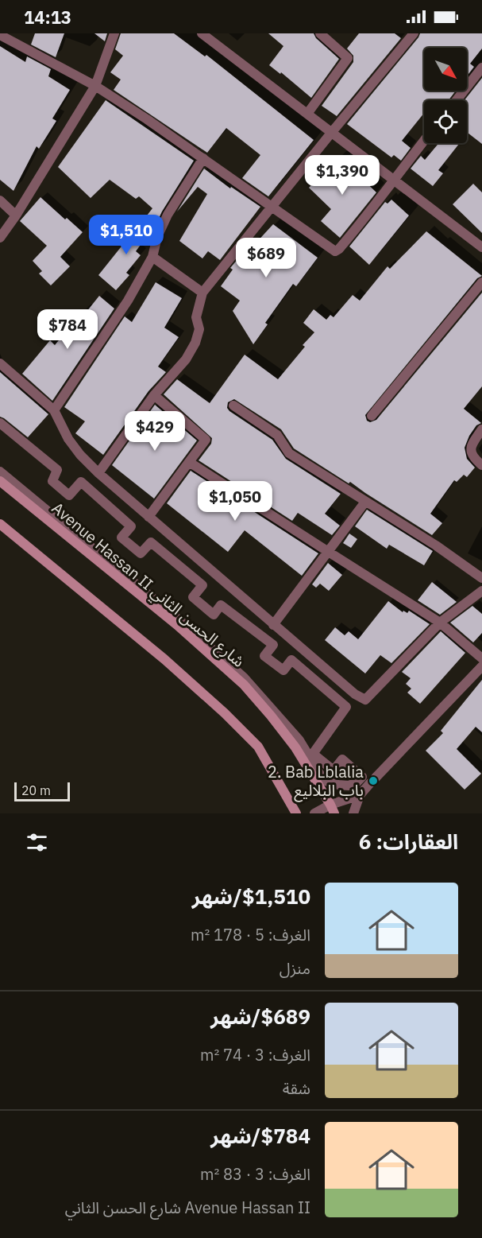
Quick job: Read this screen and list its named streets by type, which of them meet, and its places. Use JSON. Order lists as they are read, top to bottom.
{
  "streets": {
    "main road": ["Avenue Hassan II شارع الحسن الثاني"]
  },
  "places": ["2. Bab Lblalia باب البلاليع"],
  "scale_bar": "20 m",
  "north": "bottom right",
  "page": {
    "status": "14:13",
    "price": [
      "$1,390",
      "$1,510",
      "$689",
      "$784",
      "$429",
      "$1,050"
    ],
    "scale": "20 m",
    "heading": "العقارات: 6",
    "list": [
      {
        "name": "$1,510/شهر",
        "note": "الغرف: 5 · 178 m² · منزل"
      },
      {
        "name": "$689/شهر",
        "note": "الغرف: 3 · 74 m² · شقة"
      },
      {
        "name": "$784/شهر",
        "note": "الغرف: 3 · 83 m² · Avenue Hassan II شارع الحسن الثاني"
      }
    ]
  }
}
